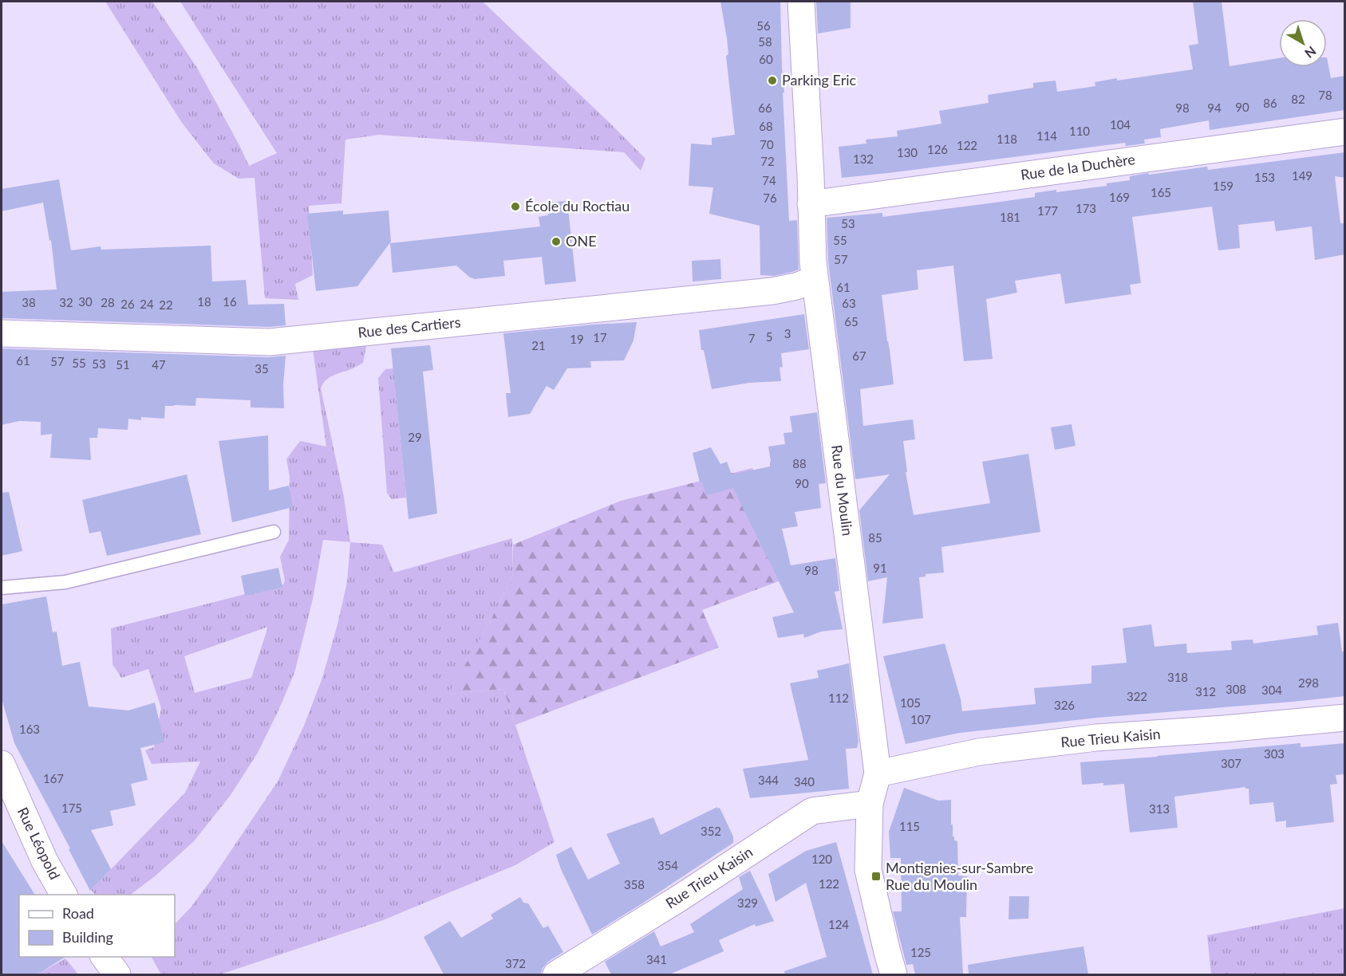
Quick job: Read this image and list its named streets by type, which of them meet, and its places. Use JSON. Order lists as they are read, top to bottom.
{
  "streets": {
    "street": [
      "Rue de la Duchère",
      "Rue des Cartiers",
      "Rue du Moulin",
      "Rue Trieu Kaisin",
      "Rue Léopold"
    ]
  },
  "crossings": [
    ["Rue de la Duchère", "Rue du Moulin"],
    ["Rue des Cartiers", "Rue du Moulin"],
    ["Rue du Moulin", "Rue Trieu Kaisin"]
  ],
  "places": {
    "other": ["Parking Eric", "École du Roctiau", "ONE"],
    "transit": ["Montignies-sur-Sambre Rue du Moulin"]
  },
  "house_numbers": [
    "56",
    "58",
    "60",
    "78",
    "82",
    "86",
    "90",
    "66",
    "98",
    "94",
    "104",
    "68",
    "110",
    "114",
    "118",
    "70",
    "122",
    "126",
    "130",
    "132",
    "72",
    "149",
    "153",
    "74",
    "159",
    "165",
    "169",
    "76",
    "173",
    "177",
    "181",
    "53",
    "55",
    "57",
    "61",
    "30",
    "18",
    "16",
    "38",
    "32",
    "28",
    "63",
    "26",
    "24",
    "22",
    "65",
    "3",
    "5",
    "17",
    "7",
    "19",
    "21",
    "67",
    "61",
    "57",
    "55",
    "53",
    "51",
    "47",
    "35",
    "29",
    "88",
    "90",
    "85",
    "91",
    "98",
    "318",
    "298",
    "308",
    "304",
    "312",
    "322",
    "112",
    "105",
    "326",
    "107",
    "163",
    "303",
    "307",
    "167",
    "344",
    "340",
    "175",
    "313",
    "115",
    "352",
    "120",
    "354",
    "122",
    "358",
    "329",
    "124",
    "125",
    "341",
    "372"
  ],
  "legend": ["Road", "Building"],
  "north": "bottom right"
}
